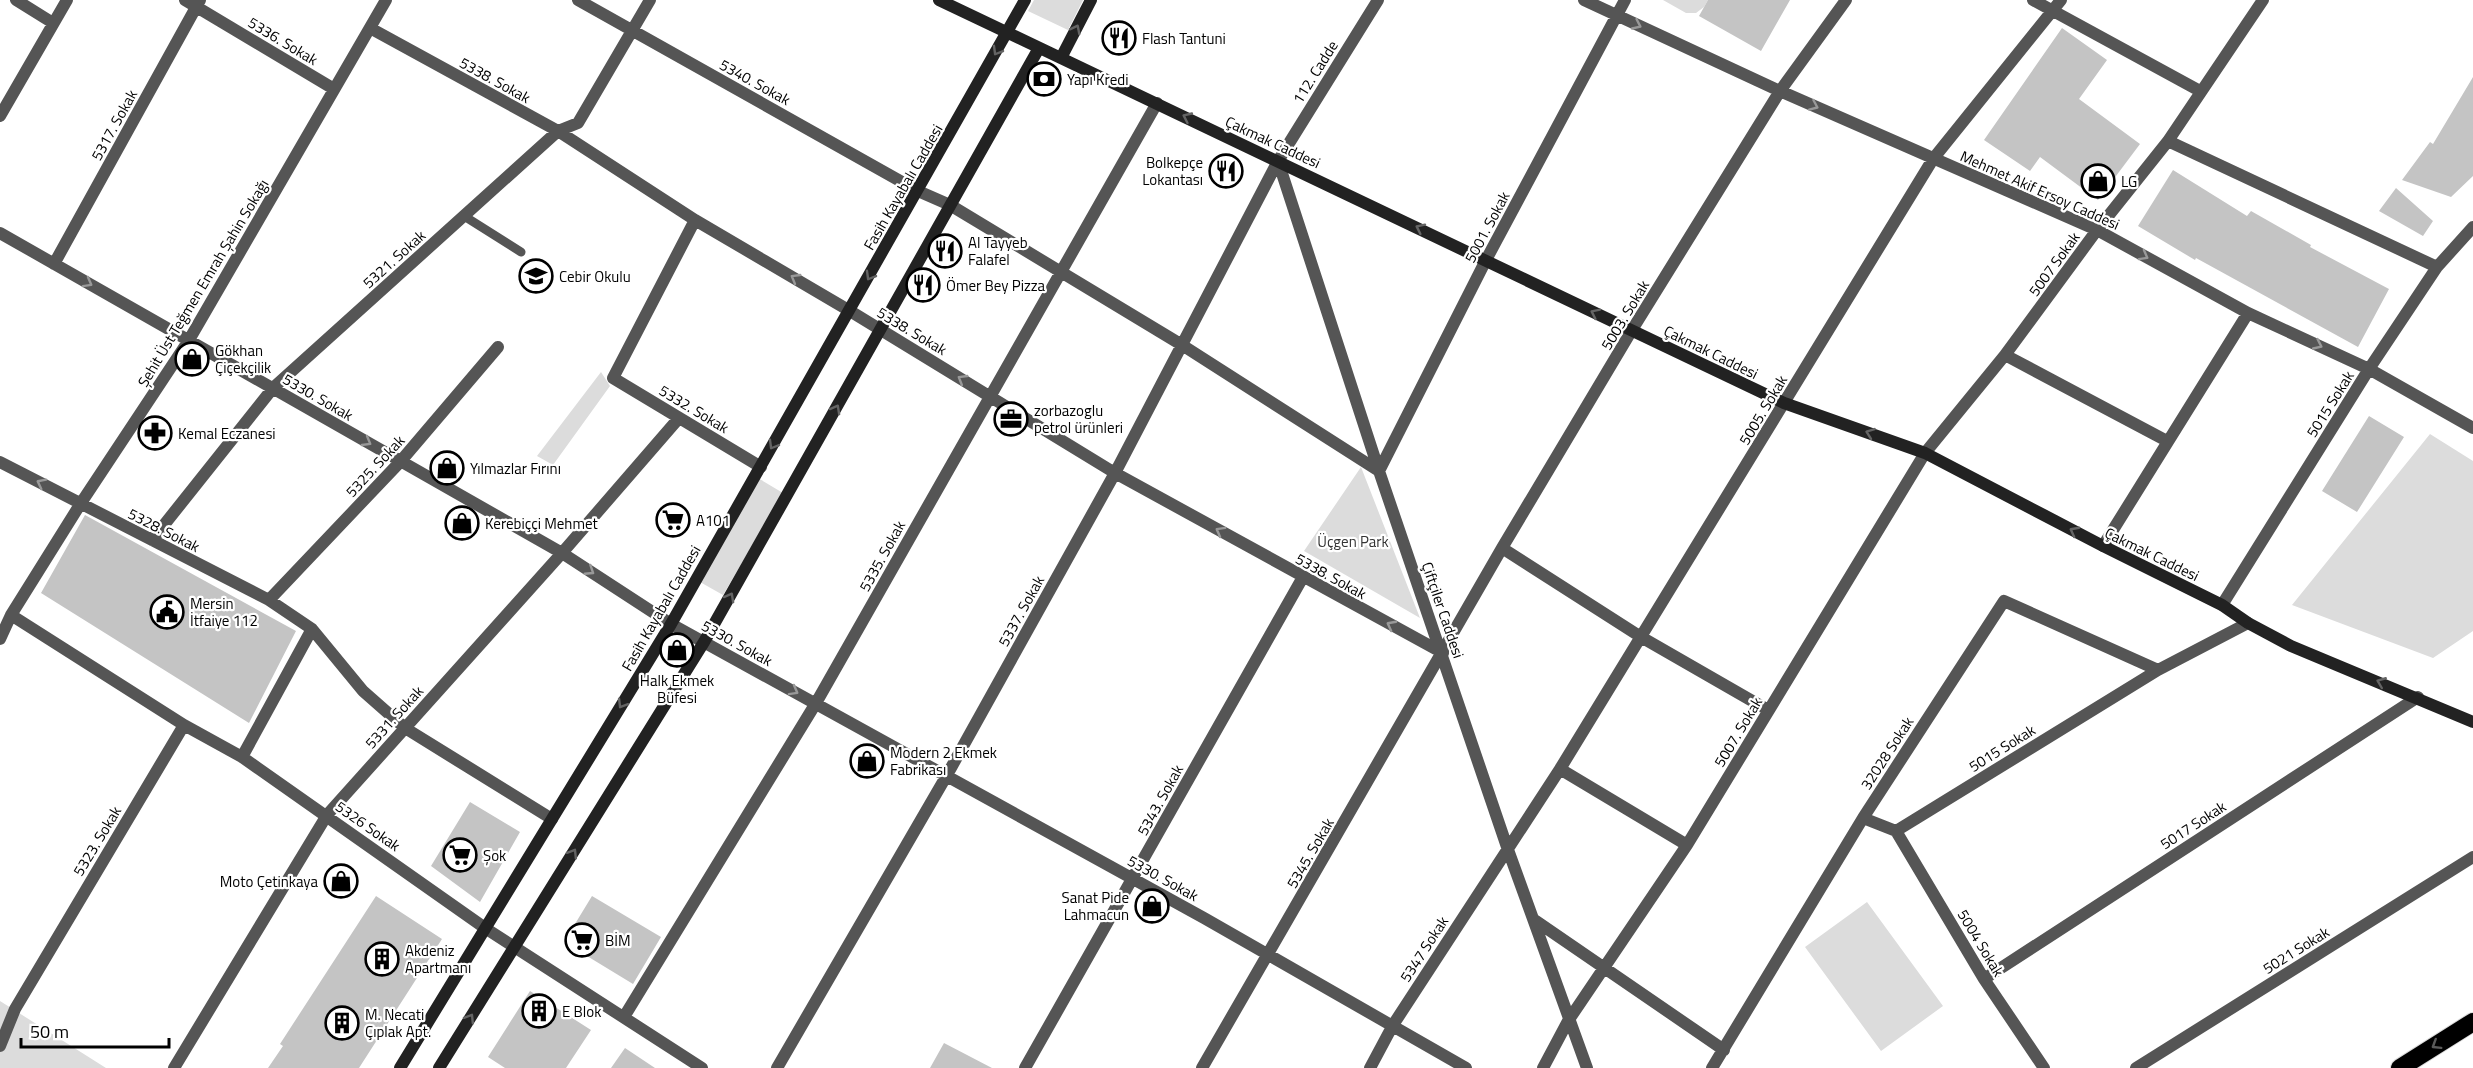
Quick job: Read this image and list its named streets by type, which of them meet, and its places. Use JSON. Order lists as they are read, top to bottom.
{
  "streets": {
    "street": [
      "5336. Sokak",
      "112. Cadde",
      "5338. Sokak",
      "5340. Sokak",
      "5317. Sokak",
      "Çakmak Caddesi",
      "Fasih Kayabalı Caddesi",
      "Mehmet Akif Ersoy Caddesi",
      "5001. Sokak",
      "5321. Sokak",
      "5007 Sokak",
      "Şehit Üst Teğmen Emrah Şahin Sokağı",
      "5003. Sokak",
      "5330. Sokak",
      "5015 Sokak",
      "5332. Sokak",
      "5005. Sokak",
      "5325. Sokak",
      "5328. Sokak",
      "5335. Sokak",
      "Çiftçiler Caddesi",
      "5337. Sokak",
      "5331. Sokak",
      "5007. Sokak",
      "32028 Sokak",
      "5343. Sokak",
      "5017 Sokak",
      "5326 Sokak",
      "5323. Sokak",
      "5345. Sokak",
      "5004 Sokak",
      "5347 Sokak",
      "5021 Sokak"
    ]
  },
  "crossings": [
    ["5336. Sokak", "5317. Sokak"],
    ["5336. Sokak", "Şehit Üst Teğmen Emrah Şahin Sokağı"],
    ["112. Cadde", "Çakmak Caddesi"],
    ["112. Cadde", "Çiftçiler Caddesi"],
    ["112. Cadde", "5337. Sokak"],
    ["5338. Sokak", "Fasih Kayabalı Caddesi"],
    ["5338. Sokak", "5321. Sokak"],
    ["5338. Sokak", "Şehit Üst Teğmen Emrah Şahin Sokağı"],
    ["5338. Sokak", "5003. Sokak"],
    ["5338. Sokak", "5332. Sokak"],
    ["5338. Sokak", "5335. Sokak"],
    ["5338. Sokak", "Çiftçiler Caddesi"],
    ["5338. Sokak", "5337. Sokak"],
    ["5338. Sokak", "5343. Sokak"],
    ["5338. Sokak", "5345. Sokak"],
    ["5340. Sokak", "Fasih Kayabalı Caddesi"],
    ["5340. Sokak", "5001. Sokak"],
    ["5340. Sokak", "5321. Sokak"],
    ["5340. Sokak", "5335. Sokak"],
    ["5340. Sokak", "Çiftçiler Caddesi"],
    ["5340. Sokak", "5337. Sokak"],
    ["5317. Sokak", "5330. Sokak"],
    ["Çakmak Caddesi", "Fasih Kayabalı Caddesi"],
    ["Çakmak Caddesi", "5001. Sokak"],
    ["Çakmak Caddesi", "5007 Sokak"],
    ["Çakmak Caddesi", "5003. Sokak"],
    ["Çakmak Caddesi", "5015 Sokak"],
    ["Çakmak Caddesi", "5005. Sokak"],
    ["Çakmak Caddesi", "5335. Sokak"],
    ["Çakmak Caddesi", "Çiftçiler Caddesi"],
    ["Çakmak Caddesi", "5337. Sokak"],
    ["Çakmak Caddesi", "5007. Sokak"],
    ["Çakmak Caddesi", "5017 Sokak"],
    ["Fasih Kayabalı Caddesi", "5330. Sokak"],
    ["Fasih Kayabalı Caddesi", "5332. Sokak"],
    ["Fasih Kayabalı Caddesi", "5328. Sokak"],
    ["Fasih Kayabalı Caddesi", "5326 Sokak"],
    ["Mehmet Akif Ersoy Caddesi", "5001. Sokak"],
    ["Mehmet Akif Ersoy Caddesi", "5007 Sokak"],
    ["Mehmet Akif Ersoy Caddesi", "5003. Sokak"],
    ["Mehmet Akif Ersoy Caddesi", "5015 Sokak"],
    ["Mehmet Akif Ersoy Caddesi", "5005. Sokak"],
    ["5001. Sokak", "Çiftçiler Caddesi"],
    ["5321. Sokak", "5330. Sokak"],
    ["5321. Sokak", "5328. Sokak"],
    ["5007 Sokak", "5007. Sokak"],
    ["Şehit Üst Teğmen Emrah Şahin Sokağı", "5330. Sokak"],
    ["Şehit Üst Teğmen Emrah Şahin Sokağı", "5328. Sokak"],
    ["Şehit Üst Teğmen Emrah Şahin Sokağı", "5326 Sokak"],
    ["5003. Sokak", "Çiftçiler Caddesi"],
    ["5003. Sokak", "5345. Sokak"],
    ["5330. Sokak", "5325. Sokak"],
    ["5330. Sokak", "5335. Sokak"],
    ["5330. Sokak", "5337. Sokak"],
    ["5330. Sokak", "5331. Sokak"],
    ["5330. Sokak", "5343. Sokak"],
    ["5330. Sokak", "5345. Sokak"],
    ["5330. Sokak", "5347 Sokak"],
    ["5015 Sokak", "32028 Sokak"],
    ["5015 Sokak", "5004 Sokak"],
    ["5332. Sokak", "5331. Sokak"],
    ["5005. Sokak", "Çiftçiler Caddesi"],
    ["5005. Sokak", "5347 Sokak"],
    ["5325. Sokak", "5328. Sokak"],
    ["5328. Sokak", "5331. Sokak"],
    ["5335. Sokak", "5326 Sokak"],
    ["Çiftçiler Caddesi", "5337. Sokak"],
    ["Çiftçiler Caddesi", "5007. Sokak"],
    ["Çiftçiler Caddesi", "5345. Sokak"],
    ["Çiftçiler Caddesi", "5347 Sokak"],
    ["5331. Sokak", "5326 Sokak"],
    ["5017 Sokak", "5004 Sokak"],
    ["5326 Sokak", "5323. Sokak"]
  ],
  "one_way": ["5338. Sokak", "Çakmak Caddesi", "Mehmet Akif Ersoy Caddesi"],
  "parks": ["Üçgen Park"],
  "places": {
    "restaurant": [
      "Flash Tantuni",
      "Bolkepçe Lokantası",
      "Al Tayyeb Falafel",
      "Ömer Bey Pizza"
    ],
    "bank": ["Yapı Kredi"],
    "shop": [
      "LG",
      "Gökhan Çiçekçilik",
      "Yılmazlar Fırını",
      "Kerebiççi Mehmet",
      "Halk Ekmek Büfesi",
      "Modern 2 Ekmek Fabrikası",
      "Moto Çetinkaya",
      "Sanat Pide Lahmacun"
    ],
    "school or university": ["Cebir Okulu"],
    "office": ["zorbazoglu petrol ürünleri"],
    "pharmacy": ["Kemal Eczanesi"],
    "supermarket": ["A101", "Şok", "BİM"],
    "public building": ["Mersin İtfaiye 112"],
    "building": ["Akdeniz Apartmanı", "E Blok", "M. Necati Çıplak Apt."]
  },
  "scale_bar": "50 m"
}
